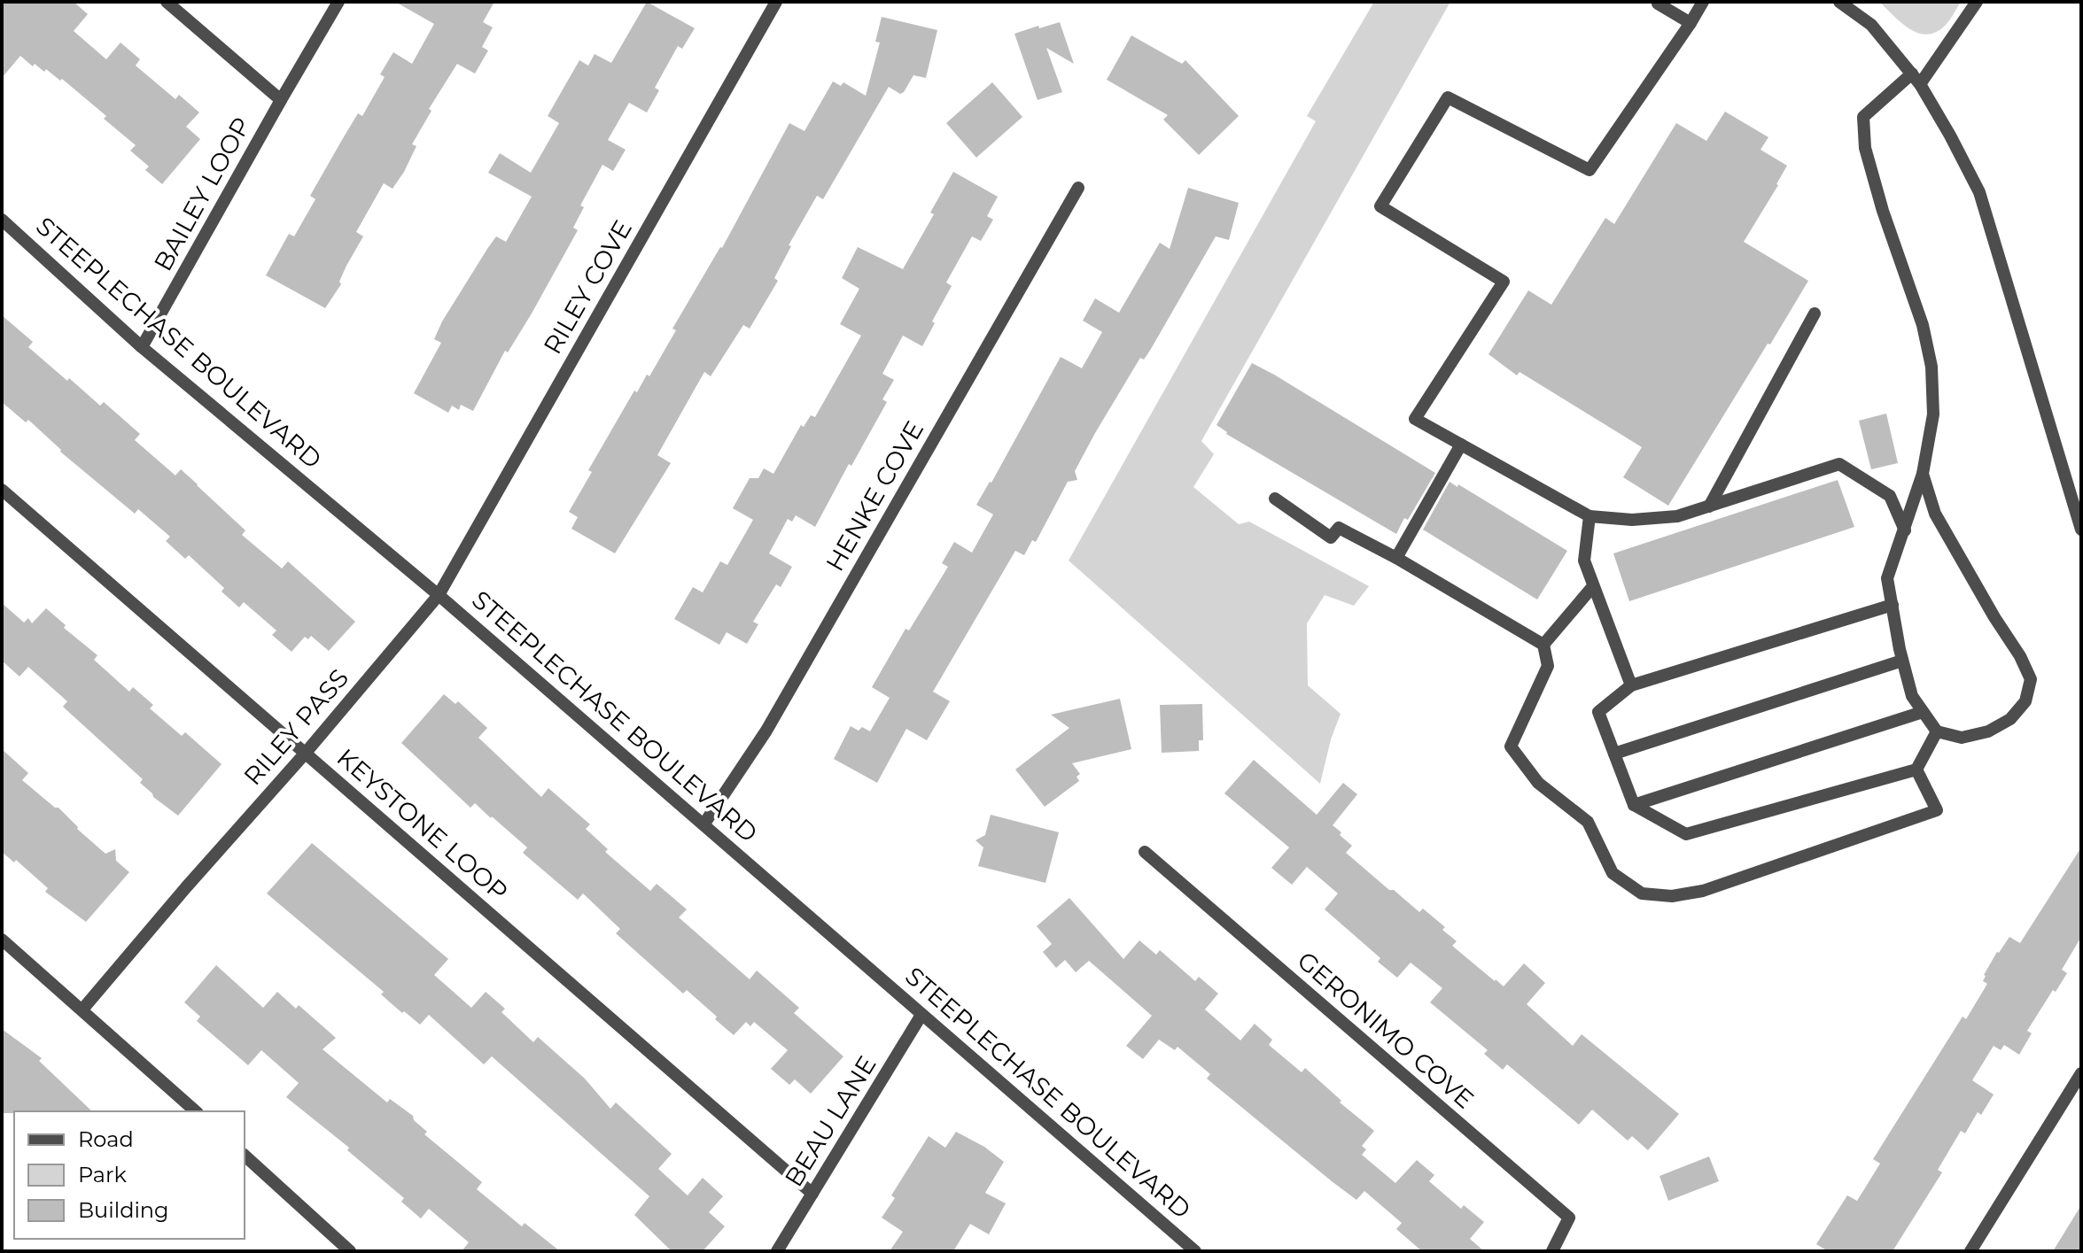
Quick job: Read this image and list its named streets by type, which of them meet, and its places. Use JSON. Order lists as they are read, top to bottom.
{
  "streets": {
    "street": [
      "BAILEY LOOP",
      "RILEY COVE",
      "STEEPLECHASE BOULEVARD",
      "HENKE COVE",
      "RILEY PASS",
      "KEYSTONE LOOP",
      "GERONIMO COVE",
      "BEAU LANE"
    ]
  },
  "crossings": [
    ["BAILEY LOOP", "STEEPLECHASE BOULEVARD"],
    ["RILEY COVE", "STEEPLECHASE BOULEVARD"],
    ["RILEY COVE", "RILEY PASS"],
    ["STEEPLECHASE BOULEVARD", "HENKE COVE"],
    ["STEEPLECHASE BOULEVARD", "RILEY PASS"],
    ["STEEPLECHASE BOULEVARD", "BEAU LANE"],
    ["RILEY PASS", "KEYSTONE LOOP"],
    ["KEYSTONE LOOP", "BEAU LANE"]
  ],
  "legend": ["Road", "Park", "Building"]
}
